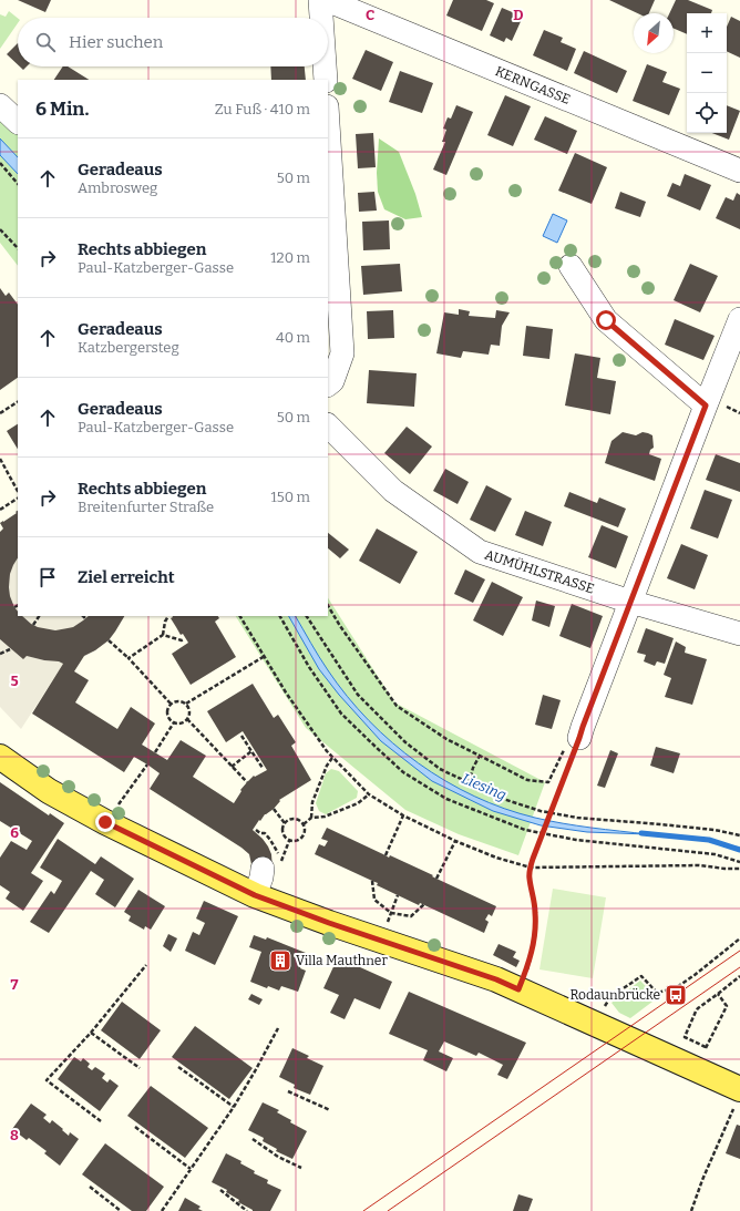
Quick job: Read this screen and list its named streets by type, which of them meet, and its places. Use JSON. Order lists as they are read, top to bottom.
{
  "streets": {
    "street": ["KERNGASSE", "AUMÜHLSTRASSE"]
  },
  "water": ["Liesing"],
  "places": {
    "building": ["Villa Mauthner"],
    "bus stop": ["Rodaunbrücke"]
  },
  "north": "bottom left",
  "page": {
    "map_buttons": ["+", "−"],
    "search": "Hier suchen",
    "heading": ["6 Min.", "Zu Fuß · 410 m"],
    "list": [
      ["Geradeaus", "Ambrosweg", "50 m"],
      ["Rechts abbiegen", "Paul-Katzberger-Gasse", "120 m"],
      ["Geradeaus", "Katzbergersteg", "40 m"],
      ["Geradeaus", "Paul-Katzberger-Gasse", "50 m"],
      ["Rechts abbiegen", "Breitenfurter Straße", "150 m"],
      "Ziel erreicht"
    ]
  },
  "grid": {
    "columns": ["C", "D"],
    "rows": [
      "5",
      "6",
      "7",
      "8"
    ]
  }
}
